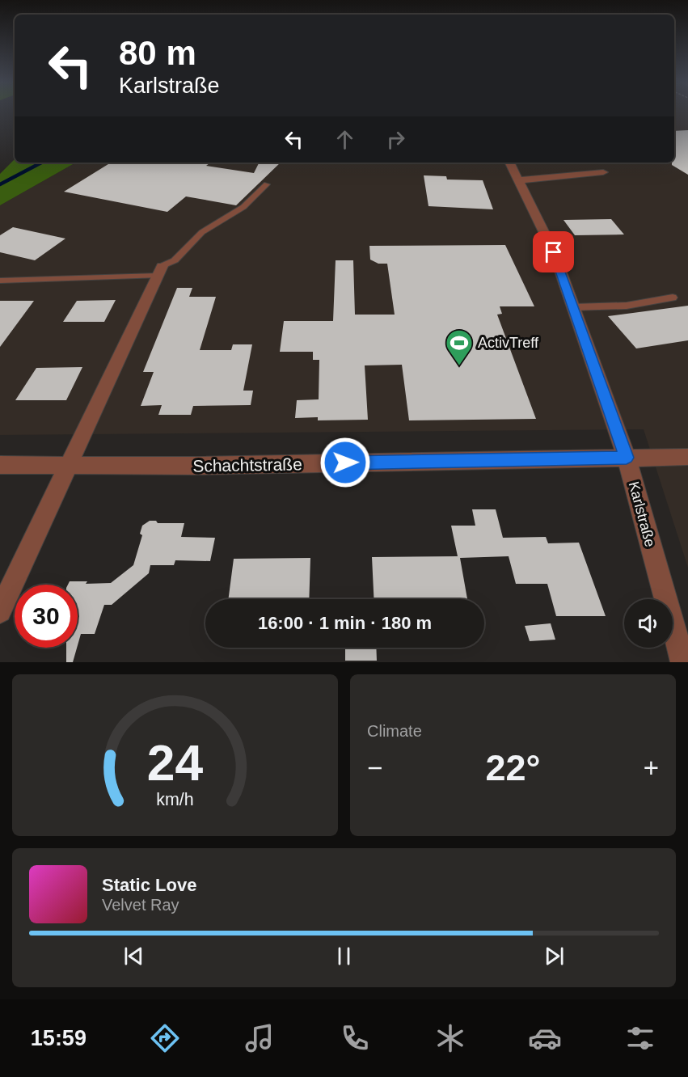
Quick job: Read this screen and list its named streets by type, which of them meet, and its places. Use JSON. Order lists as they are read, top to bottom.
{
  "streets": {
    "street": ["Schachtstraße", "Karlstraße"]
  },
  "crossings": [
    ["Schachtstraße", "Karlstraße"]
  ],
  "places": {
    "sports": ["ActivTreff"]
  },
  "page": {
    "turn": ["80 m", "Karlstraße"],
    "limit": "30",
    "trip": "16:00 · 1 min · 180 m",
    "tile": "Climate",
    "heat": ["−", "22°", "+"],
    "song": ["Static Love", "Velvet Ray"],
    "tabs": "15:59",
    "gauge": ["24", "km/h"]
  }
}
